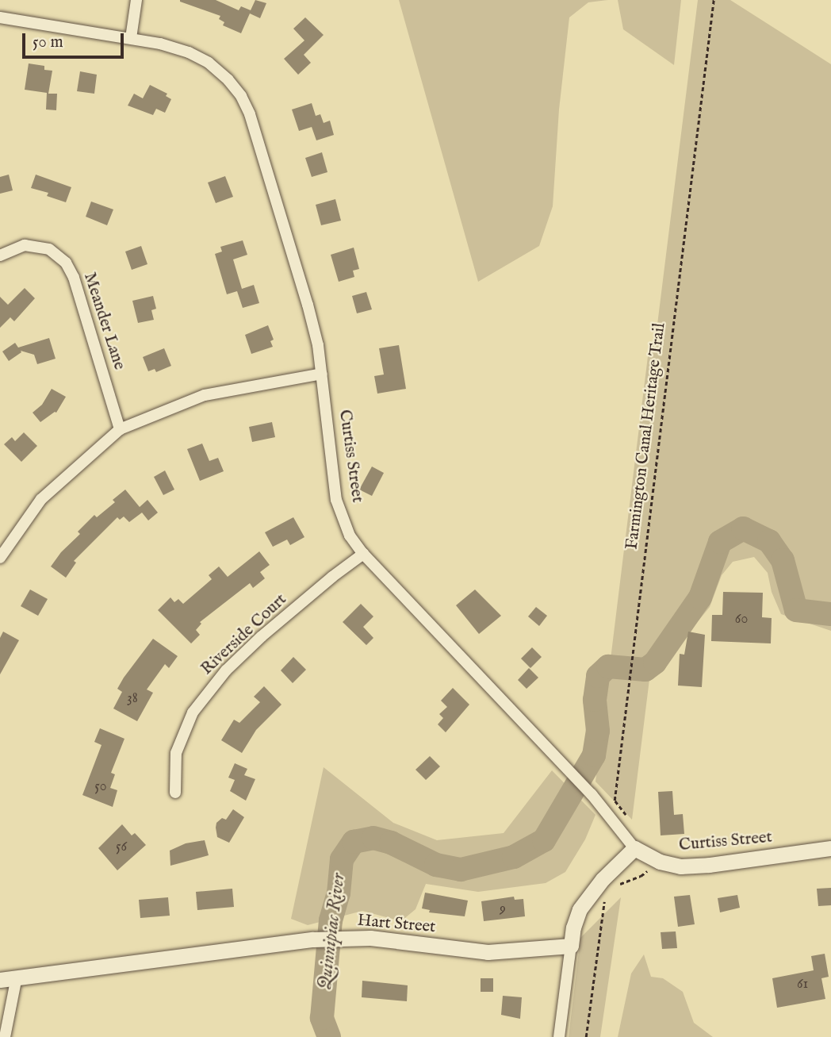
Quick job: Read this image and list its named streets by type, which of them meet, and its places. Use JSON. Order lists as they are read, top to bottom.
{
  "streets": {
    "street": [
      "Meander Lane",
      "Curtiss Street",
      "Riverside Court",
      "Hart Street"
    ],
    "path": ["Farmington Canal Heritage Trail"]
  },
  "crossings": [
    ["Curtiss Street", "Riverside Court"]
  ],
  "water": ["Quinnipiac River"],
  "house_numbers": [
    "60",
    "38",
    "50",
    "56",
    "9",
    "61"
  ],
  "scale_bar": "50 m"
}
